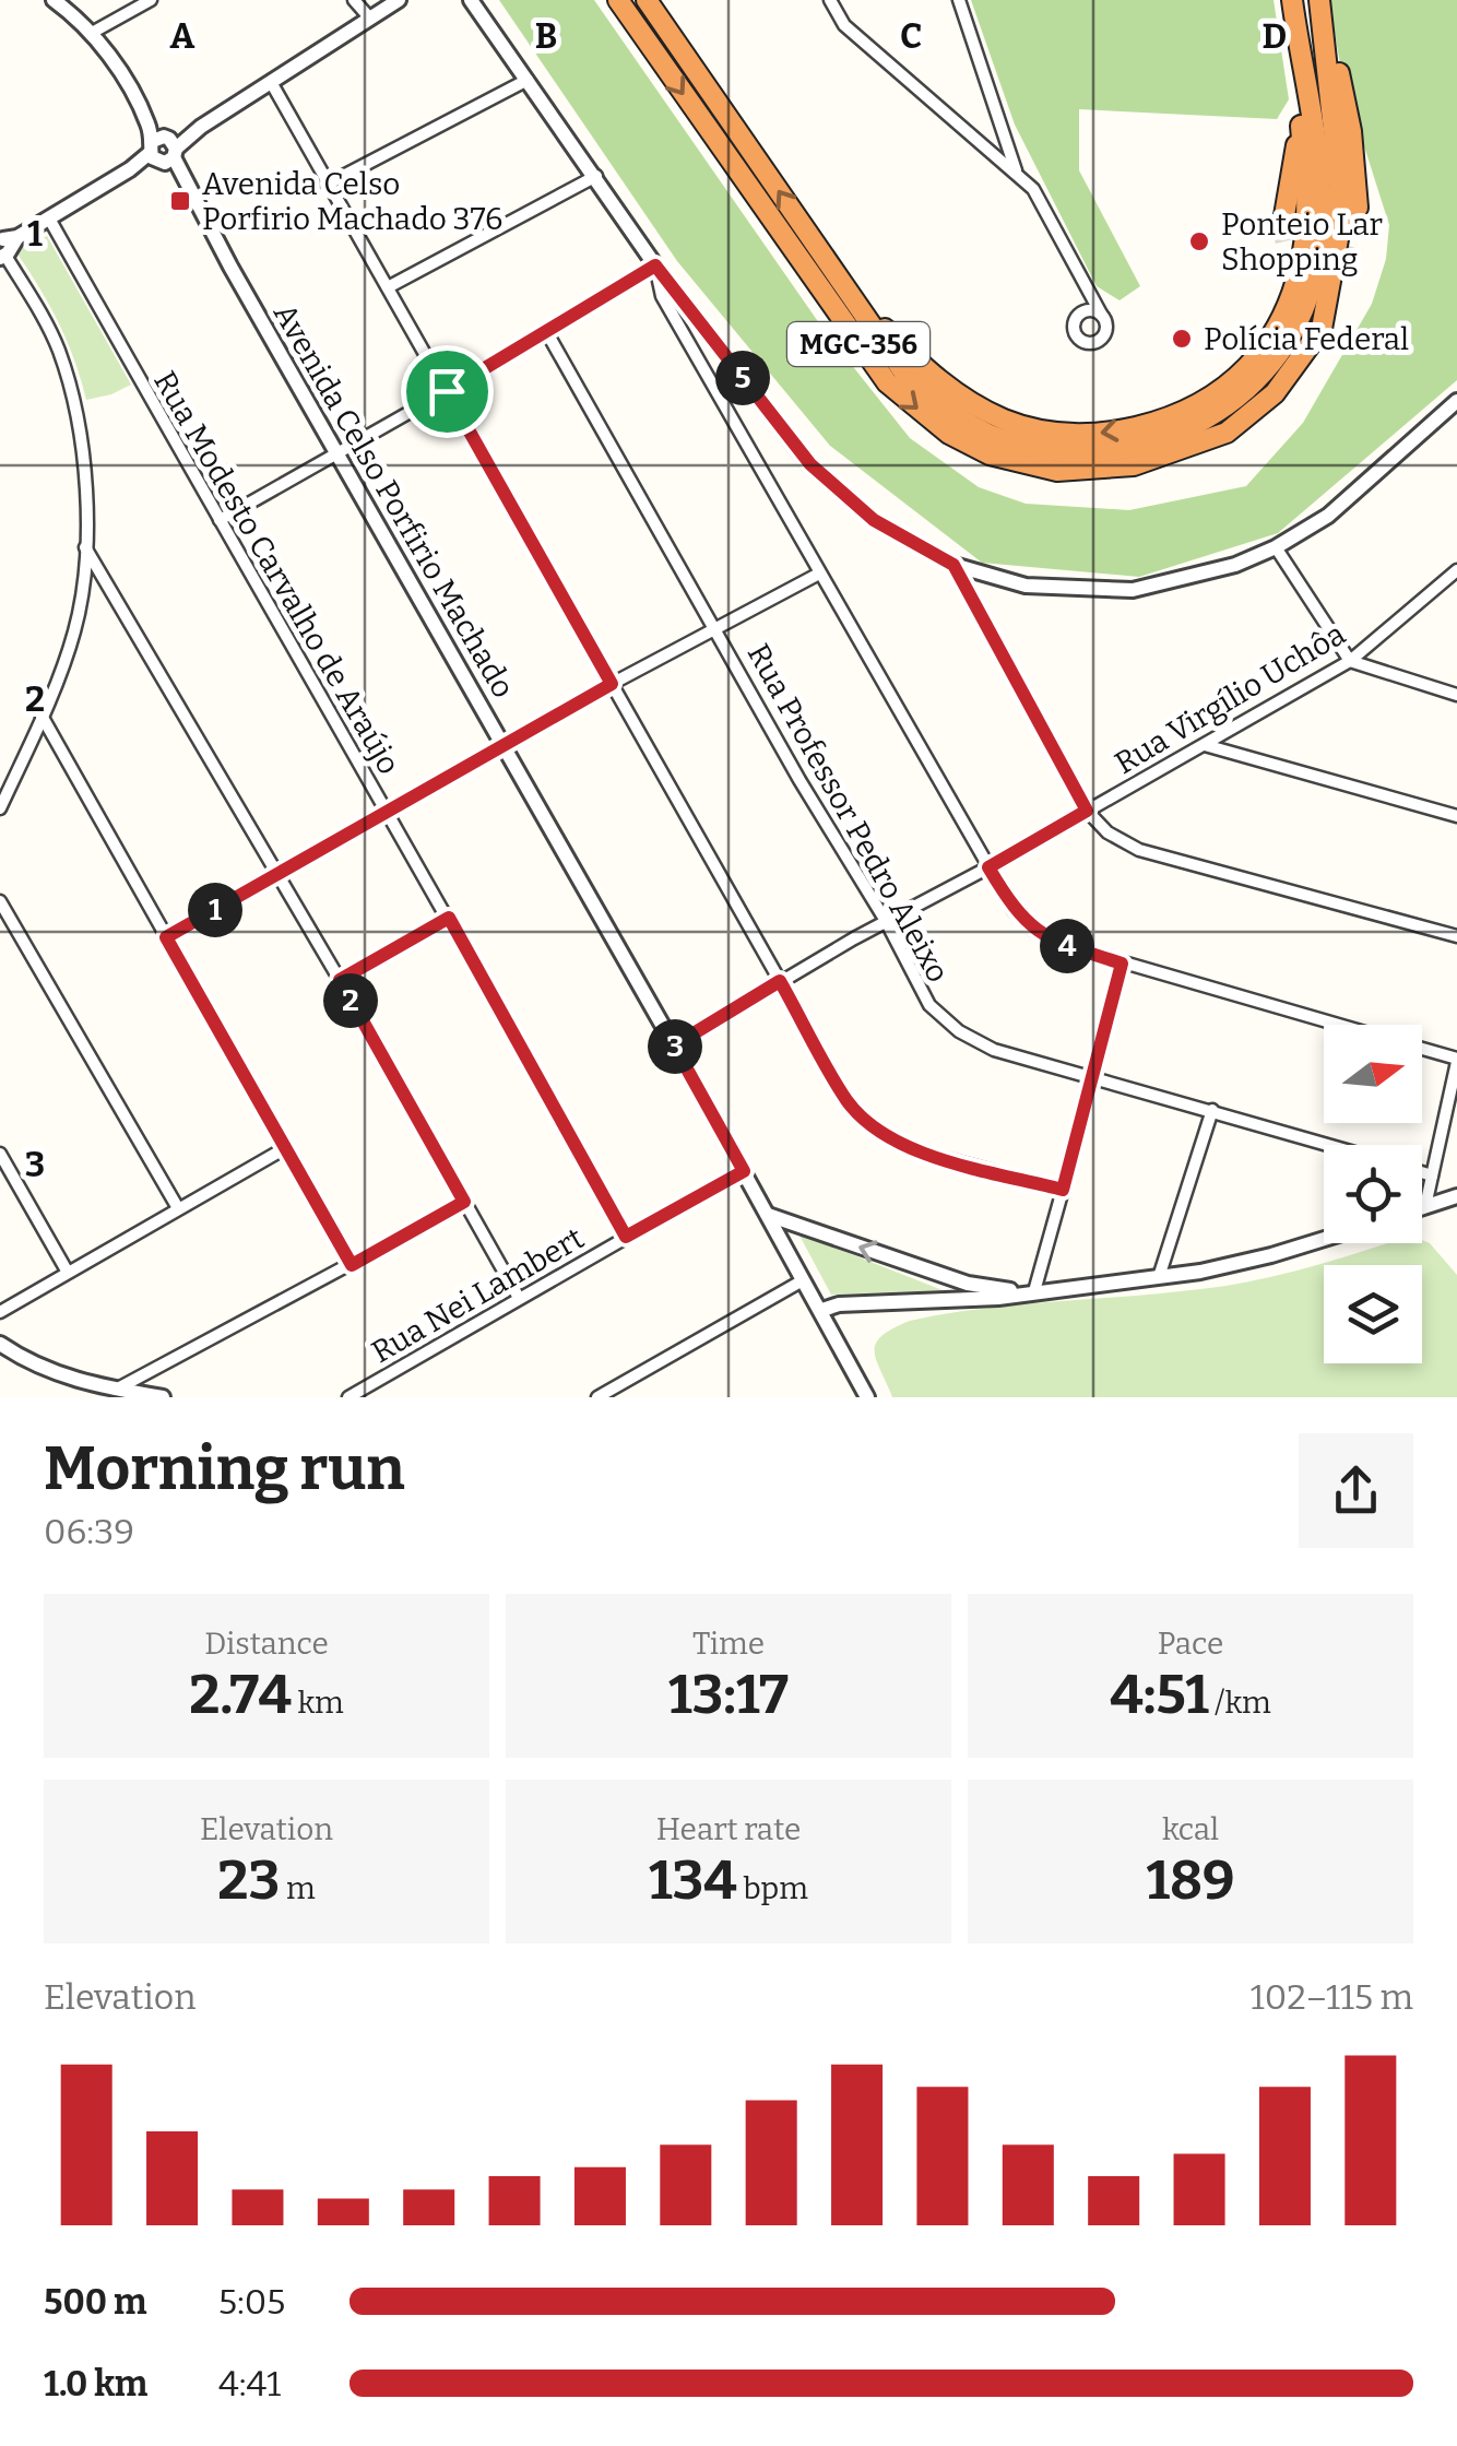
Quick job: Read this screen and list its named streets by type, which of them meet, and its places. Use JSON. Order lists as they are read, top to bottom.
{
  "streets": {
    "highway": ["MGC-356"],
    "street": [
      "Avenida Celso Porfirio Machado",
      "Rua Modesto Carvalho de Araújo",
      "Rua Virgílio Uchôa",
      "Rua Professor Pedro Aleixo",
      "Rua Nei Lambert"
    ]
  },
  "crossings": [
    ["Avenida Celso Porfirio Machado", "Rua Virgílio Uchôa"],
    ["Avenida Celso Porfirio Machado", "Rua Nei Lambert"],
    ["Rua Modesto Carvalho de Araújo", "Rua Nei Lambert"],
    ["Rua Virgílio Uchôa", "Rua Professor Pedro Aleixo"]
  ],
  "places": {
    "transit": ["Avenida Celso Porfirio Machado 376"],
    "other": ["Ponteio Lar Shopping", "Polícia Federal"]
  },
  "north": "right",
  "page": {
    "pins": [
      "5",
      "1",
      "4",
      "2",
      "3"
    ],
    "heading": ["Morning run", "06:39"],
    "stats": [
      ["Distance", "2.74 km"],
      ["Time", "13:17"],
      ["Pace", "4:51 /km"],
      ["Elevation", "23 m"],
      ["Heart rate", "134 bpm"],
      ["kcal", "189"]
    ],
    "chart": ["Elevation", "102–115 m"],
    "list": [
      {
        "name": "500 m",
        "note": "5:05"
      },
      {
        "name": "1.0 km",
        "note": "4:41"
      }
    ]
  },
  "grid": {
    "columns": [
      "A",
      "B",
      "C",
      "D"
    ],
    "rows": ["1", "2", "3"]
  }
}
